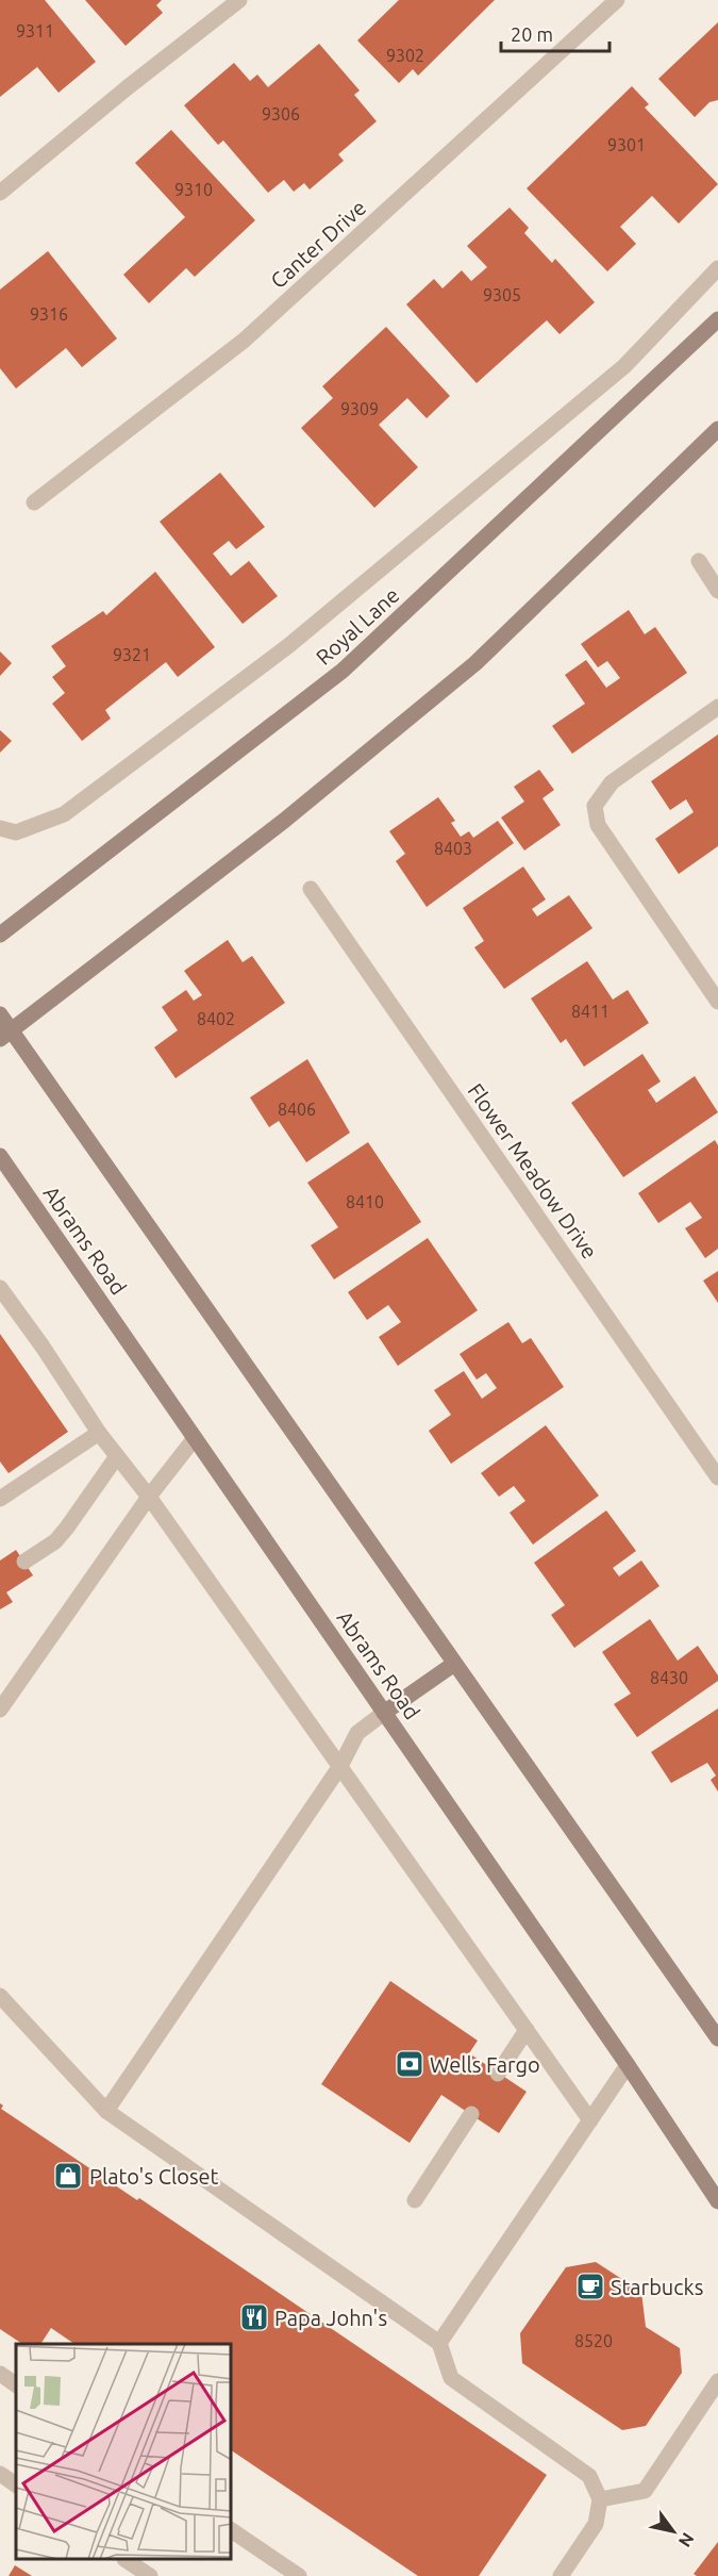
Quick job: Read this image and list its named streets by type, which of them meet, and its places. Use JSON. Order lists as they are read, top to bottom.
{
  "streets": {
    "main road": ["Royal Lane", "Abrams Road"],
    "street": ["Canter Drive", "Flower Meadow Drive"]
  },
  "places": {
    "bank": ["Wells Fargo"],
    "shop": ["Plato's Closet"],
    "cafe": ["Starbucks"],
    "restaurant": ["Papa John's"]
  },
  "house_numbers": [
    "9311",
    "9302",
    "9306",
    "9301",
    "9310",
    "9305",
    "9316",
    "9309",
    "9321",
    "8403",
    "8411",
    "8402",
    "8406",
    "8410",
    "8430",
    "8520"
  ],
  "scale_bar": "20 m",
  "north": "bottom right"
}
